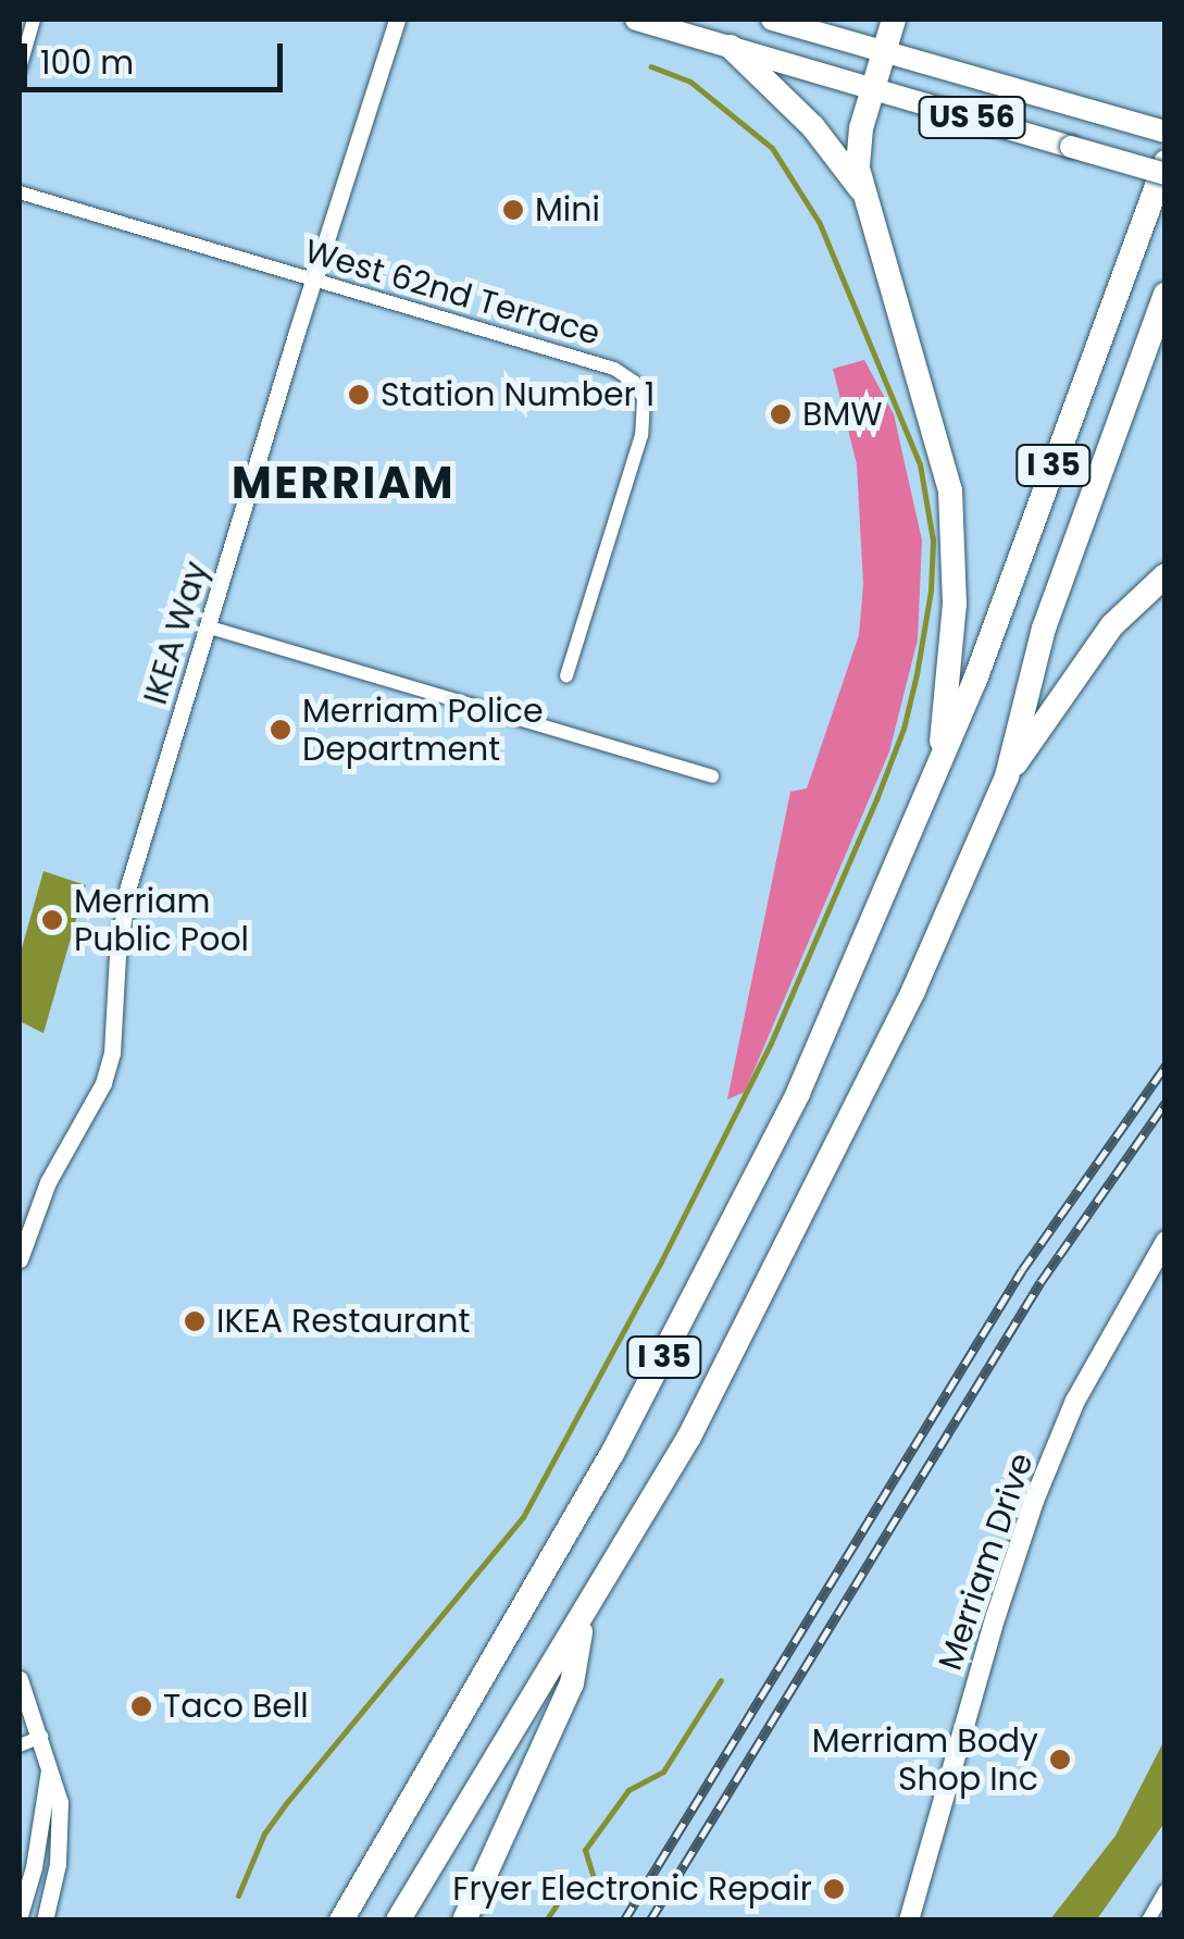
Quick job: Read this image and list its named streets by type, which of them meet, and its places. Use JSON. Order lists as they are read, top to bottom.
{
  "streets": {
    "highway": ["US 56", "I 35"],
    "main road": ["Merriam Drive"],
    "street": ["West 62nd Terrace", "IKEA Way"]
  },
  "crossings": [
    ["West 62nd Terrace", "IKEA Way"]
  ],
  "districts": ["MERRIAM"],
  "places": [
    "Mini",
    "Station Number 1",
    "BMW",
    "Merriam Police Department",
    "Merriam Public Pool",
    "IKEA Restaurant",
    "Taco Bell",
    "Merriam Body Shop Inc",
    "Fryer Electronic Repair"
  ],
  "scale_bar": "100 m"
}
